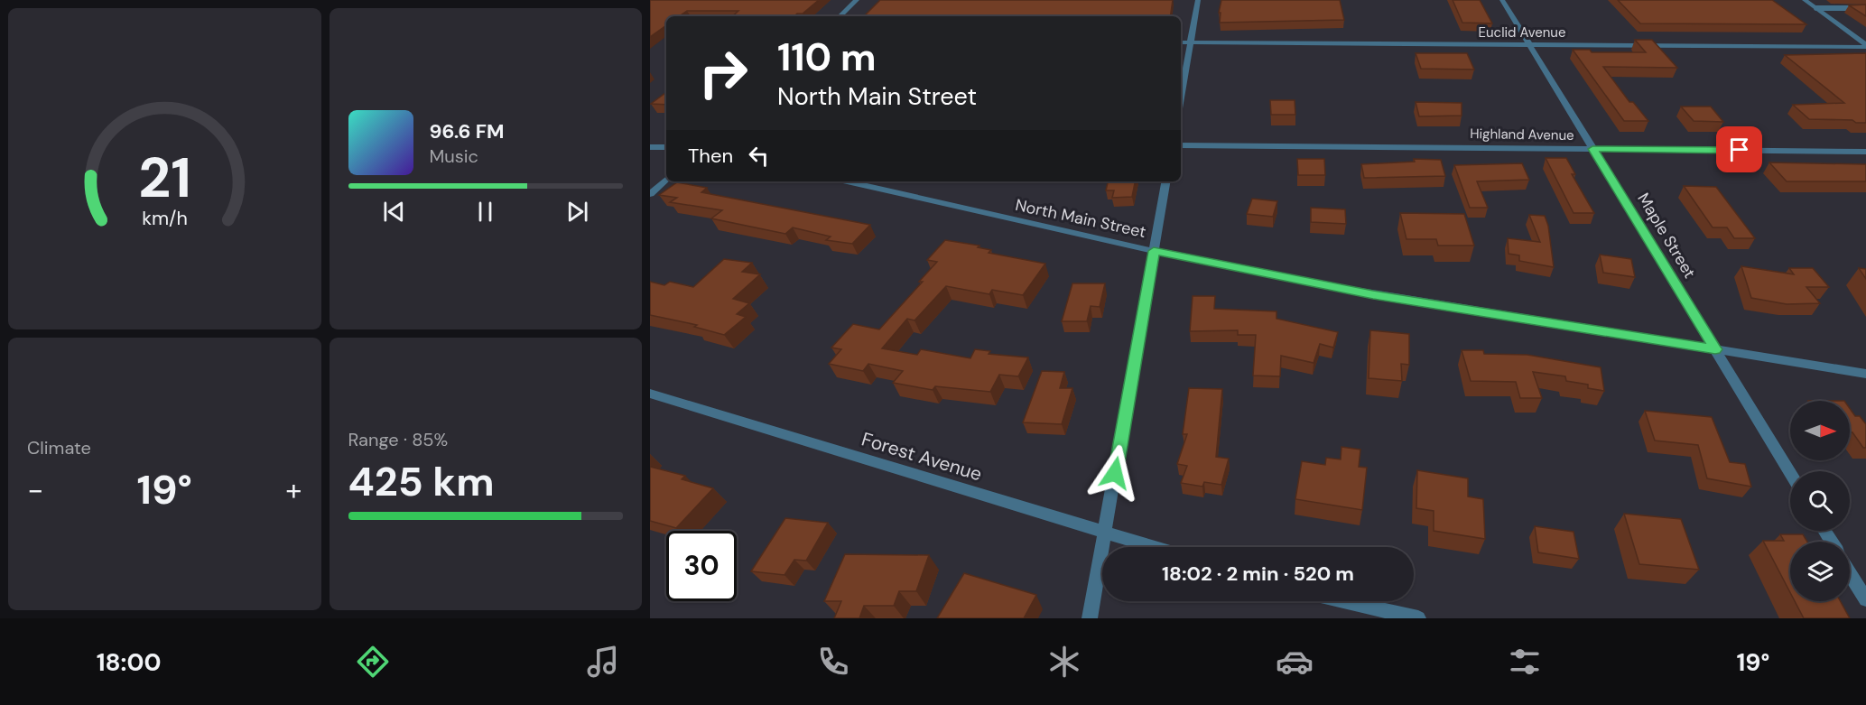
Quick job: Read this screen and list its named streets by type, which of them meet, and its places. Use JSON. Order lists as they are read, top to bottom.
{
  "streets": {
    "street": [
      "Euclid Avenue",
      "Highland Avenue",
      "North Main Street",
      "Maple Street",
      "Forest Avenue"
    ]
  },
  "crossings": [
    ["Euclid Avenue", "Maple Street"],
    ["Highland Avenue", "Maple Street"],
    ["North Main Street", "Maple Street"]
  ],
  "north": "right",
  "page": {
    "turn": ["110 m", "North Main Street"],
    "song": ["96.6 FM", "Music"],
    "then": "Then",
    "tile": [
      "Climate",
      ["Range · 85%", "425 km"]
    ],
    "heat": ["−", "19°", "+"],
    "limit": "30",
    "trip": "18:02 · 2 min · 520 m",
    "tabs": ["18:00", "19°"],
    "gauge": ["21", "km/h"]
  }
}
